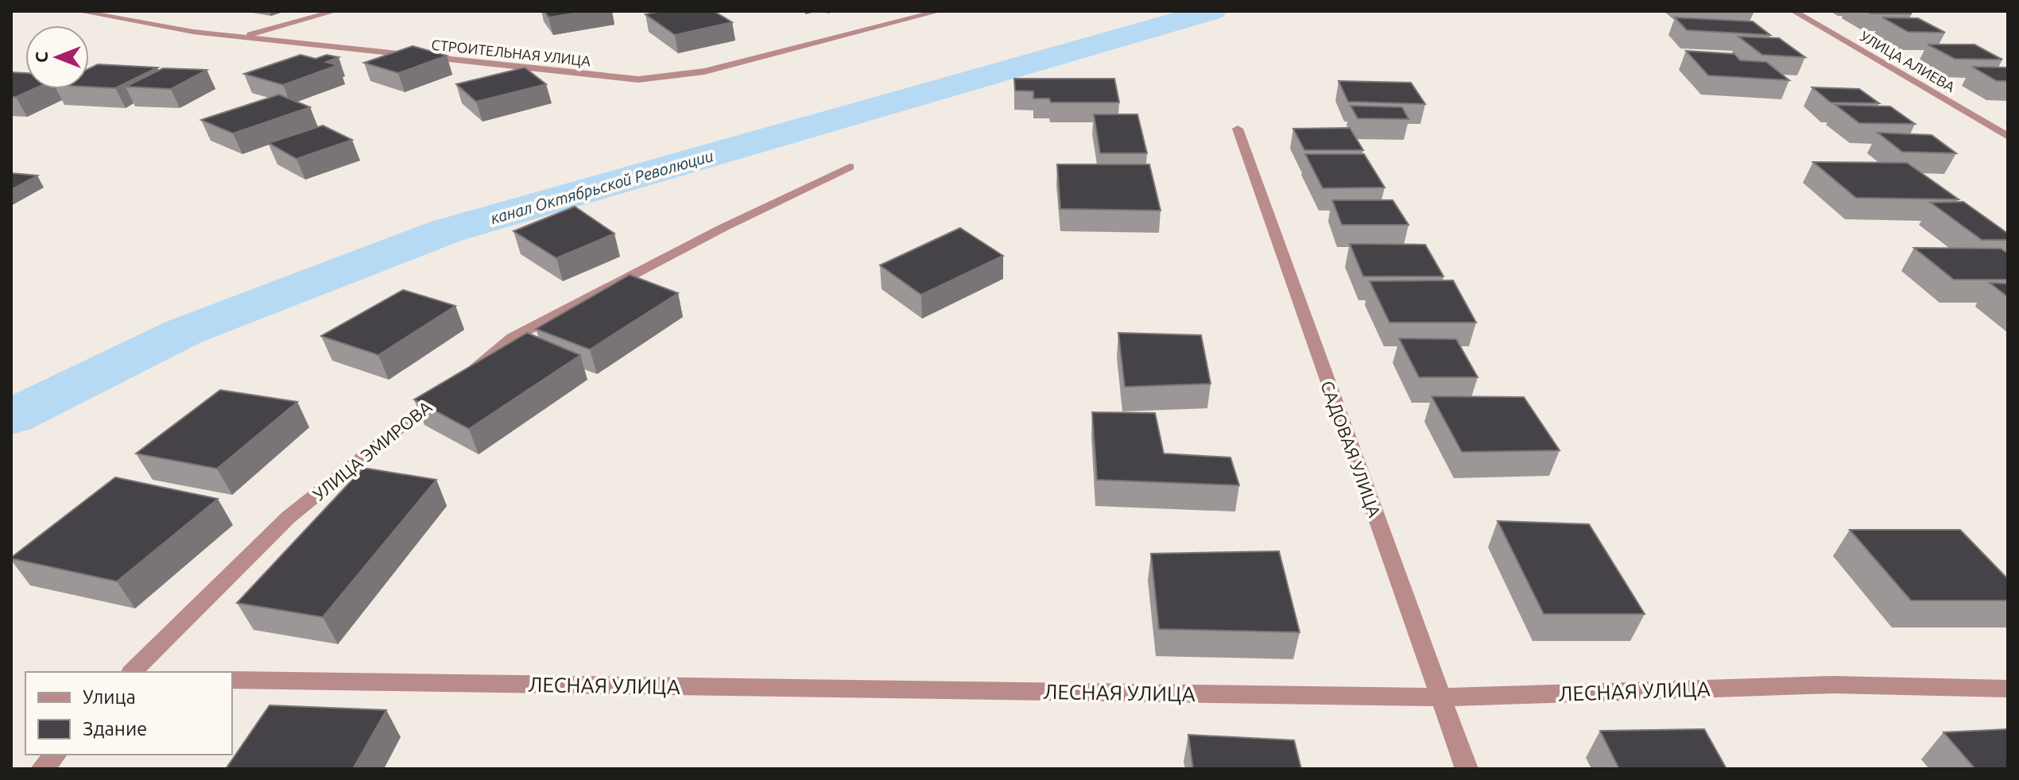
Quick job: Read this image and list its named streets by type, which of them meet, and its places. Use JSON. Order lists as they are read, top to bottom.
{
  "streets": {
    "street": [
      "СТРОИТЕЛЬНАЯ УЛИЦА",
      "УЛИЦА АЛИЕВА",
      "САДОВАЯ УЛИЦА",
      "УЛИЦА ЭМИРОВА",
      "ЛЕСНАЯ УЛИЦА"
    ]
  },
  "crossings": [
    ["САДОВАЯ УЛИЦА", "ЛЕСНАЯ УЛИЦА"]
  ],
  "water": ["канал Октябрьской Революции"],
  "legend": ["Улица", "Здание"],
  "north": "left"
}
